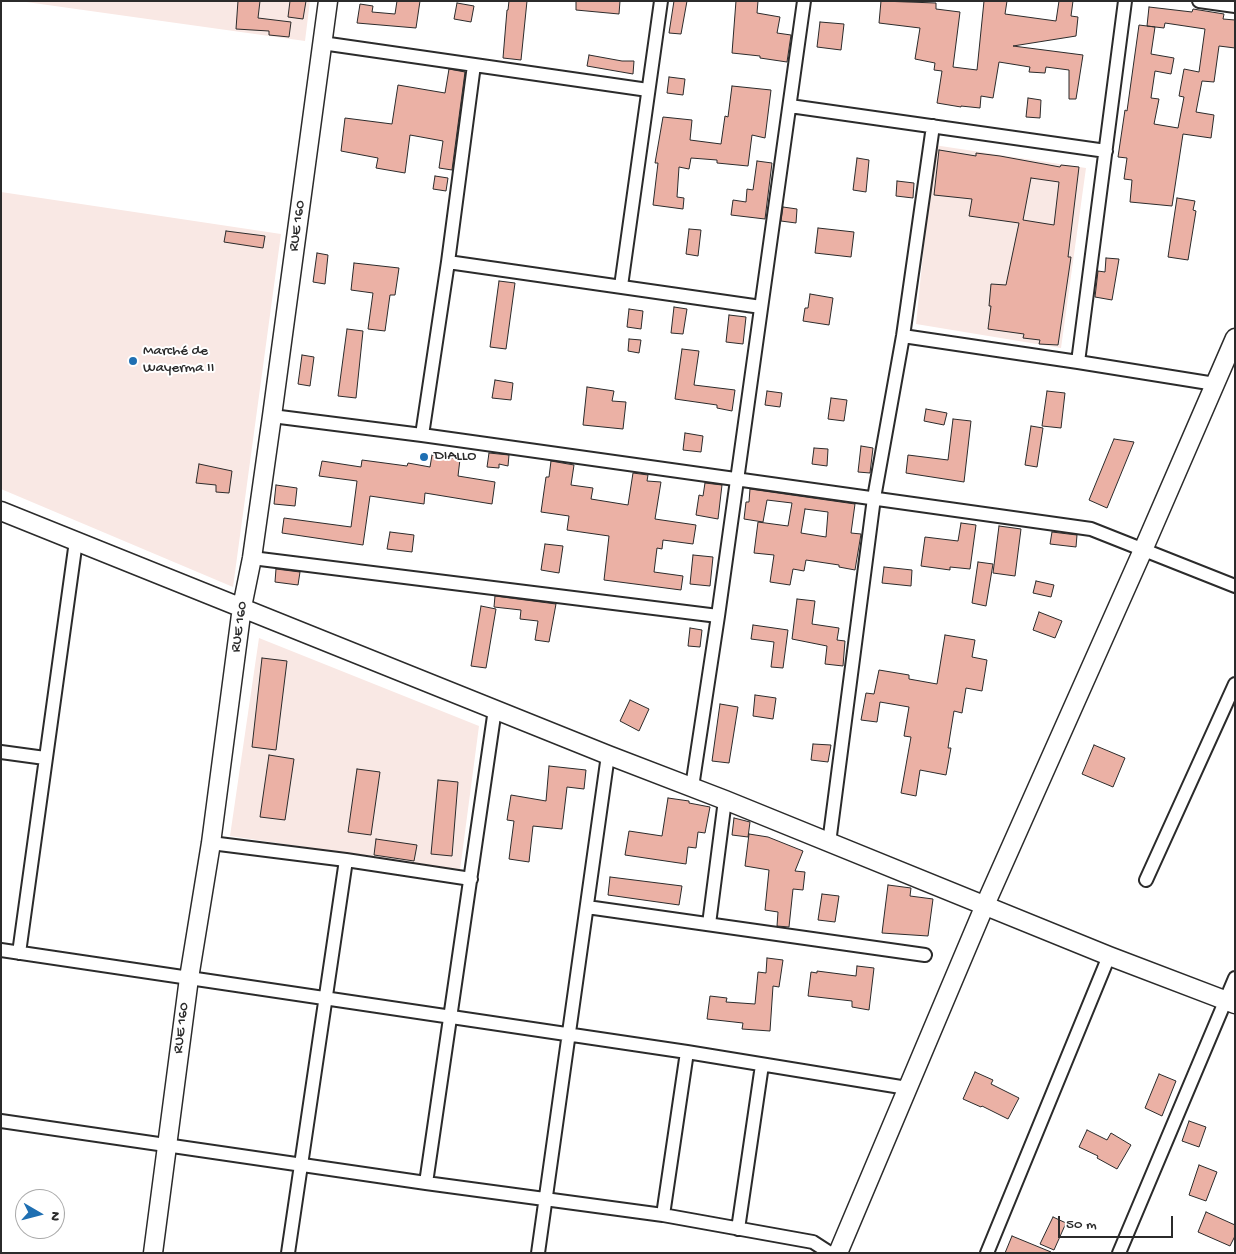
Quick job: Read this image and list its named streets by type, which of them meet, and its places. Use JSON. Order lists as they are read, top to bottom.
{
  "streets": {
    "street": ["RUE 160"]
  },
  "places": ["Marché de Wayerma II", "DIALLO"],
  "scale_bar": "50 m",
  "north": "right"
}
